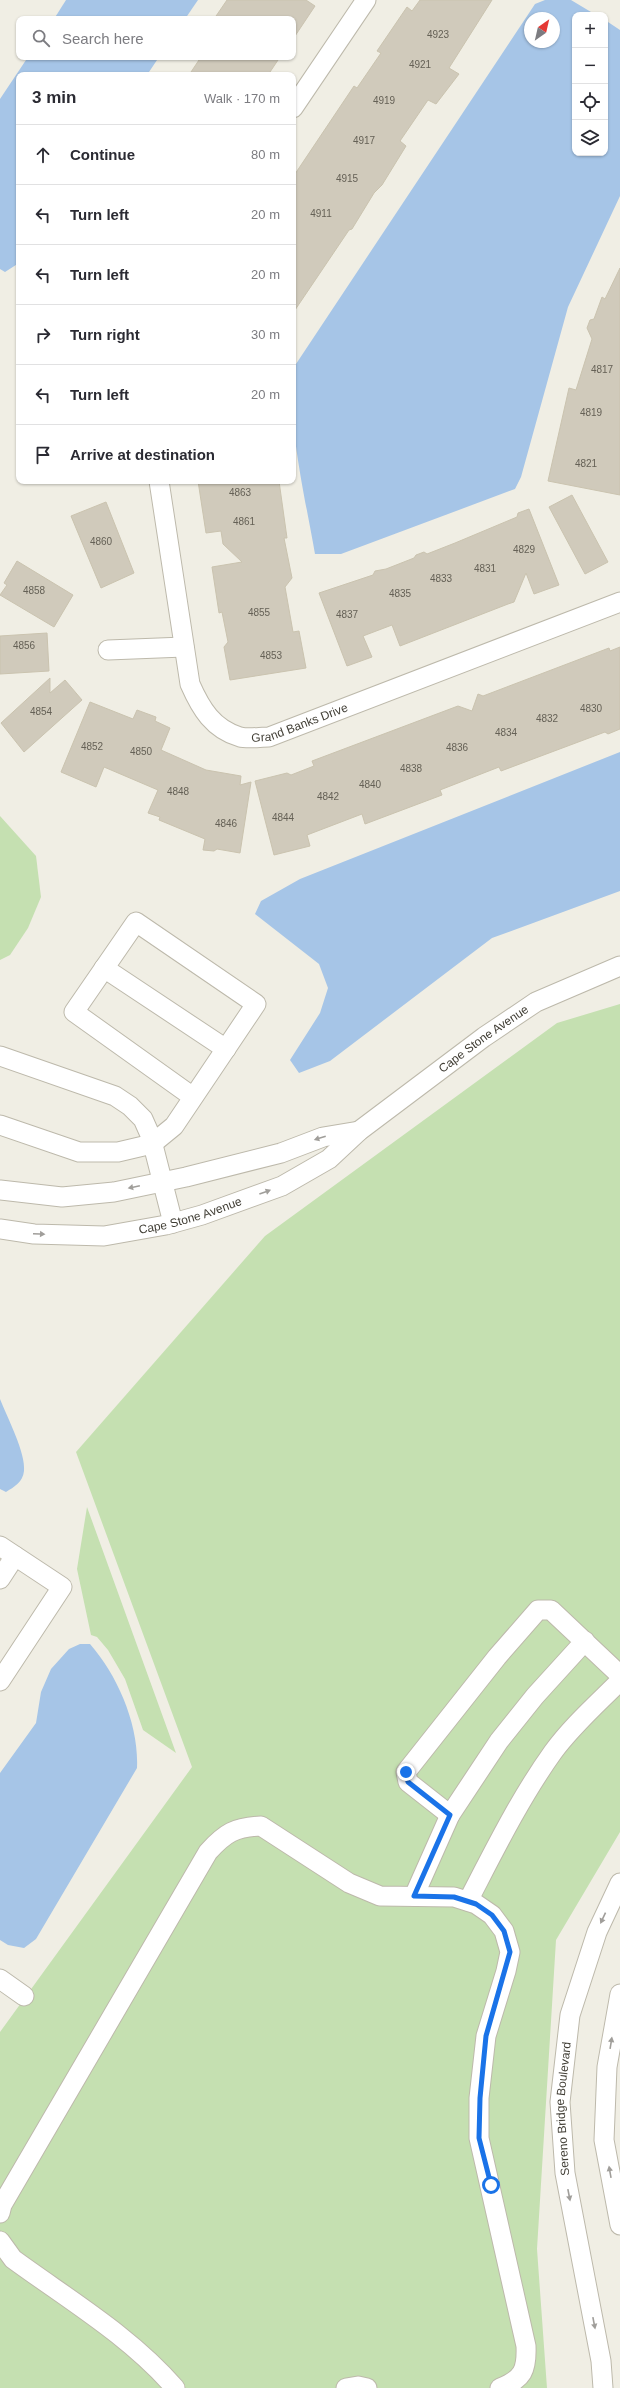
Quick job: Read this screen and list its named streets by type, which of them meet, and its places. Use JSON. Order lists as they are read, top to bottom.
{
  "streets": {
    "street": ["Grand Banks Drive", "Cape Stone Avenue", "Sereno Bridge Boulevard"]
  },
  "house_numbers": [
    "4923",
    "4921",
    "4919",
    "4917",
    "4915",
    "4911",
    "4817",
    "4819",
    "4821",
    "4863",
    "4861",
    "4860",
    "4829",
    "4831",
    "4833",
    "4858",
    "4835",
    "4855",
    "4837",
    "4856",
    "4853",
    "4830",
    "4854",
    "4832",
    "4834",
    "4852",
    "4836",
    "4850",
    "4838",
    "4840",
    "4848",
    "4842",
    "4844",
    "4846"
  ],
  "north": "top right",
  "page": {
    "map_buttons": ["+", "−"],
    "search": "Search here",
    "heading": ["3 min", "Walk · 170 m"],
    "list": [
      ["Continue", "80 m"],
      ["Turn left", "20 m"],
      ["Turn left", "20 m"],
      ["Turn right", "30 m"],
      ["Turn left", "20 m"],
      "Arrive at destination"
    ]
  }
}
